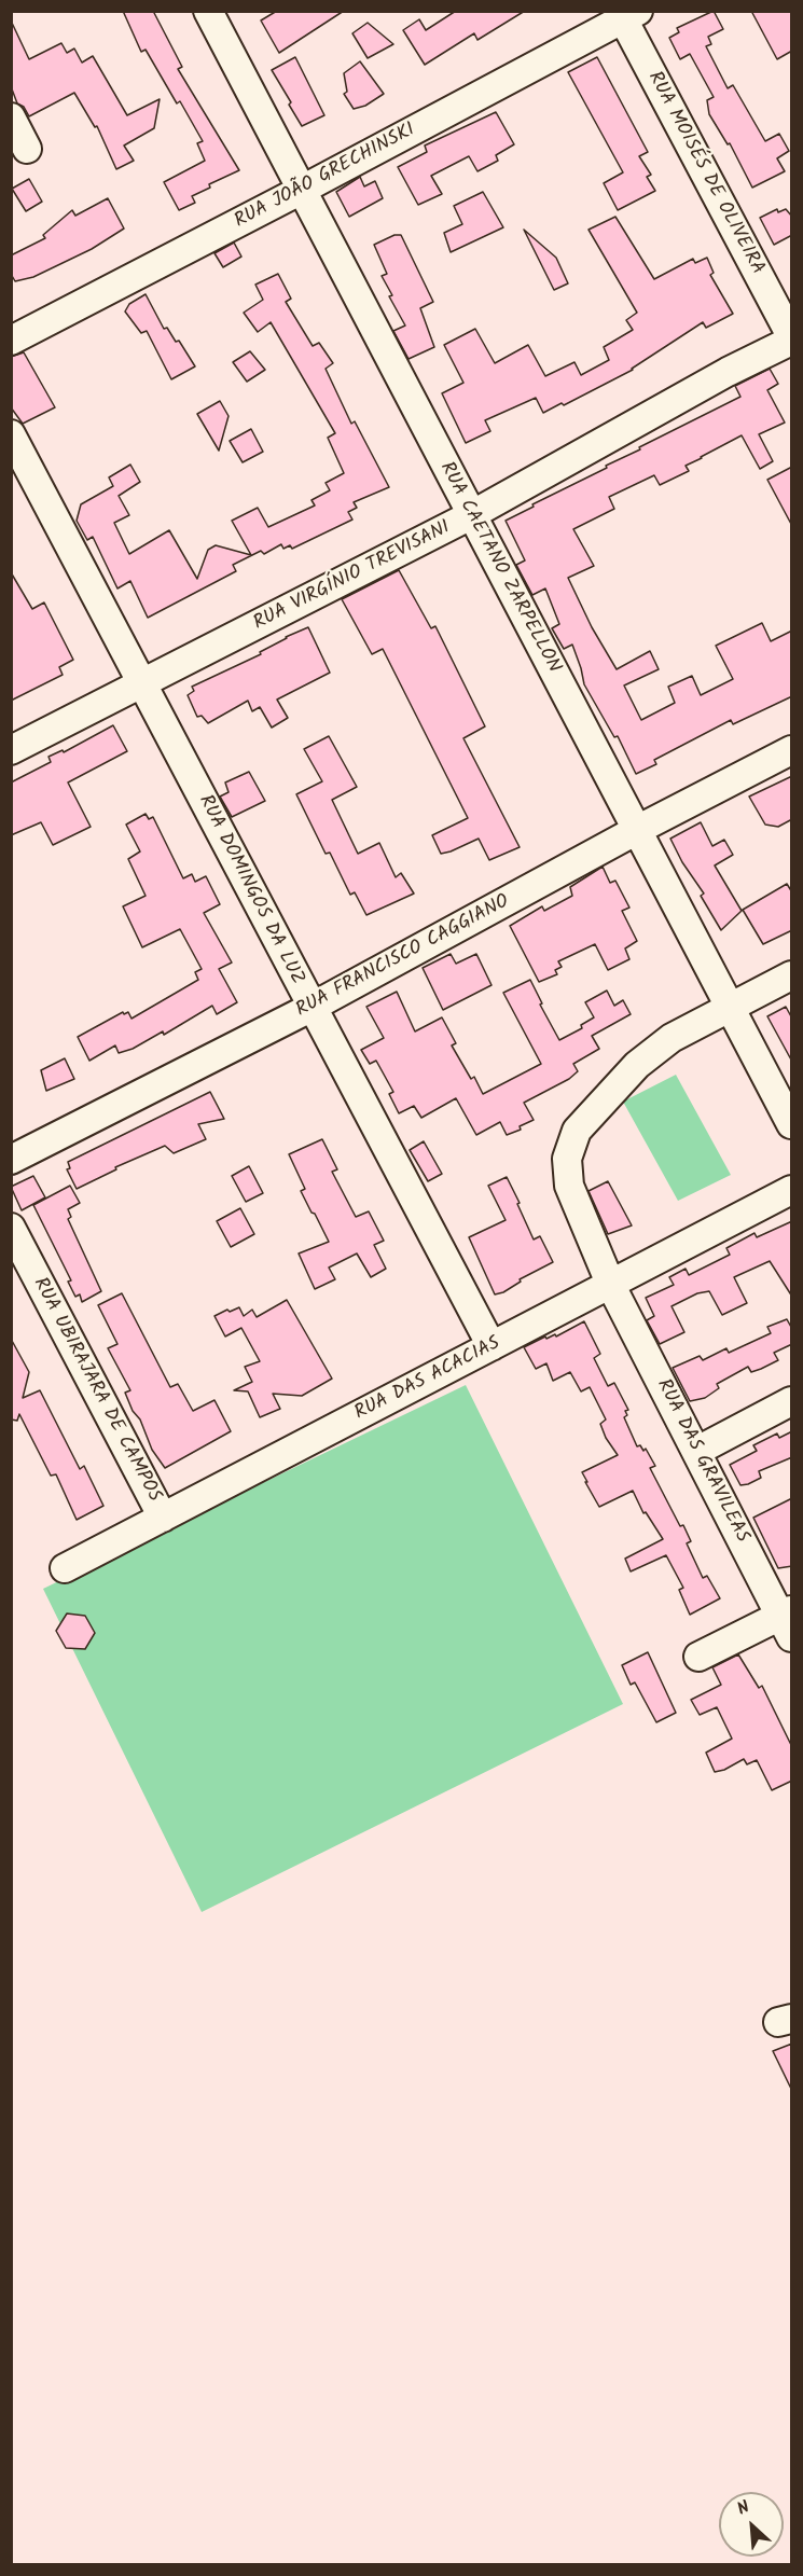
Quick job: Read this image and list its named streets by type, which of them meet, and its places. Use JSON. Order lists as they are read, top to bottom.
{
  "streets": {
    "street": [
      "RUA MOISÉS DE OLIVEIRA",
      "RUA JOÃO GRECHINSKI",
      "RUA CAETANO ZARPELLON",
      "RUA VIRGÍNIO TREVISANI",
      "RUA DOMINGOS DA LUZ",
      "RUA FRANCISCO CAGGIANO",
      "RUA DAS ACACIAS",
      "RUA UBIRAJARA DE CAMPOS",
      "RUA DAS GRAVILEAS"
    ]
  },
  "crossings": [
    ["RUA MOISÉS DE OLIVEIRA", "RUA JOÃO GRECHINSKI"],
    ["RUA MOISÉS DE OLIVEIRA", "RUA VIRGÍNIO TREVISANI"],
    ["RUA JOÃO GRECHINSKI", "RUA CAETANO ZARPELLON"],
    ["RUA CAETANO ZARPELLON", "RUA VIRGÍNIO TREVISANI"],
    ["RUA CAETANO ZARPELLON", "RUA FRANCISCO CAGGIANO"],
    ["RUA CAETANO ZARPELLON", "RUA DAS GRAVILEAS"],
    ["RUA VIRGÍNIO TREVISANI", "RUA DOMINGOS DA LUZ"],
    ["RUA DOMINGOS DA LUZ", "RUA FRANCISCO CAGGIANO"],
    ["RUA DOMINGOS DA LUZ", "RUA DAS ACACIAS"],
    ["RUA DAS ACACIAS", "RUA UBIRAJARA DE CAMPOS"],
    ["RUA DAS ACACIAS", "RUA DAS GRAVILEAS"]
  ],
  "north": "top left"
}
